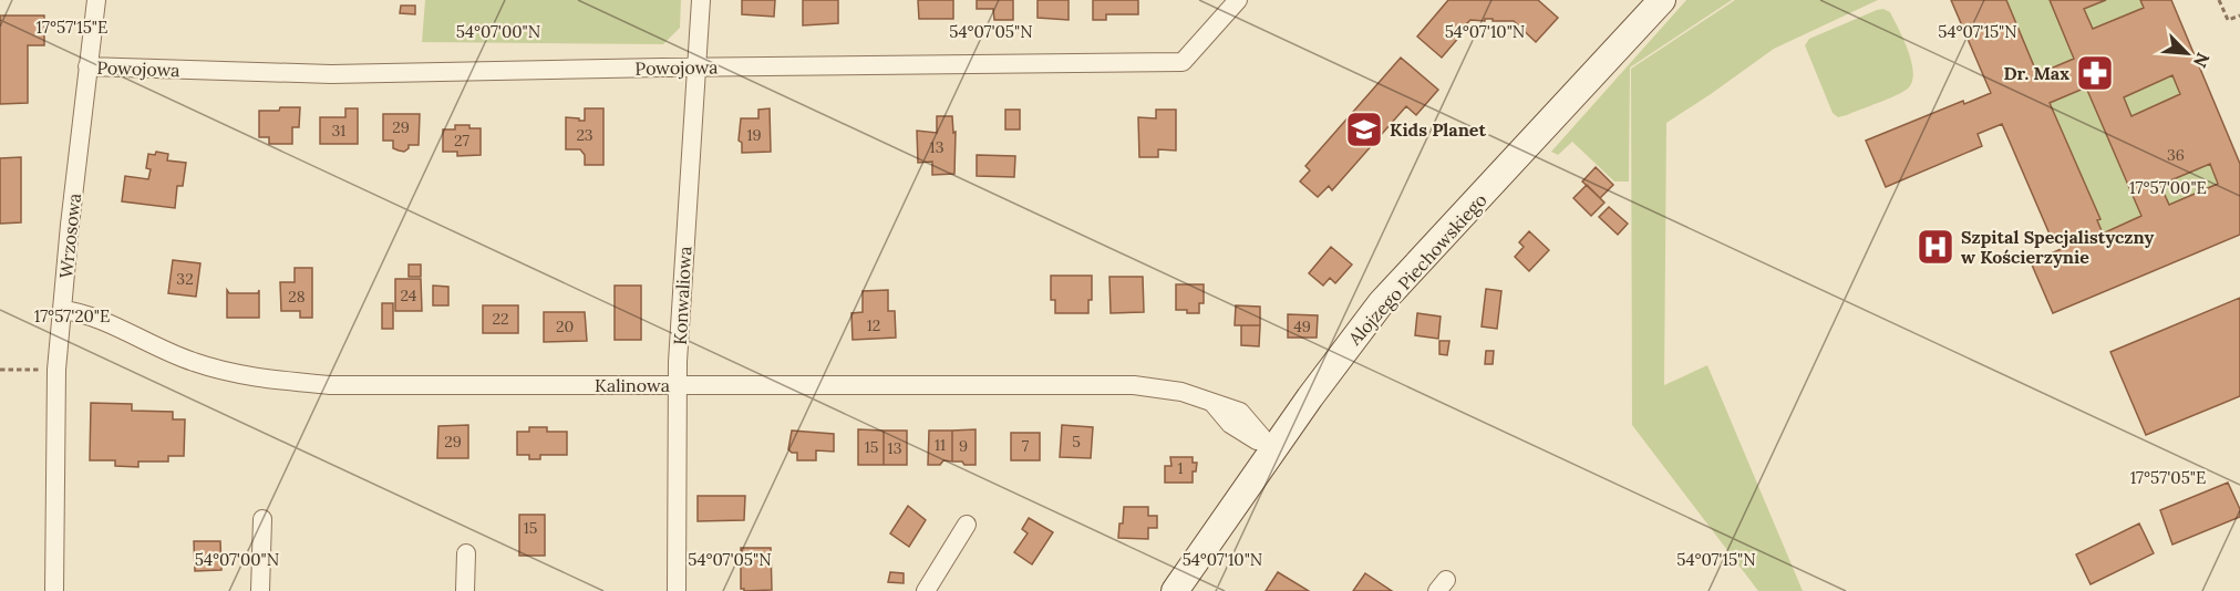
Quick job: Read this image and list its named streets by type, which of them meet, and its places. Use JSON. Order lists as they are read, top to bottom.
{
  "streets": {
    "street": [
      "Powojowa",
      "Wrzosowa",
      "Alojzego Piechowskiego",
      "Konwaliowa",
      "Kalinowa"
    ]
  },
  "crossings": [
    ["Powojowa", "Wrzosowa"],
    ["Powojowa", "Konwaliowa"],
    ["Wrzosowa", "Kalinowa"],
    ["Alojzego Piechowskiego", "Kalinowa"],
    ["Konwaliowa", "Kalinowa"]
  ],
  "places": {
    "pharmacy": ["Dr. Max"],
    "school or university": ["Kids Planet"],
    "hospital": ["Szpital Specjalistyczny w Kościerzynie"]
  },
  "house_numbers": [
    "29",
    "31",
    "23",
    "19",
    "27",
    "13",
    "36",
    "32",
    "24",
    "28",
    "22",
    "12",
    "20",
    "49",
    "29",
    "5",
    "11",
    "9",
    "7",
    "15",
    "13",
    "1",
    "15"
  ],
  "north": "bottom right",
  "coordinates": [
    "17°57'15\"E",
    "54°07'00\"N",
    "54°07'05\"N",
    "54°07'10\"N",
    "54°07'15\"N",
    "17°57'00\"E",
    "17°57'20\"E",
    "17°57'05\"E"
  ]
}
